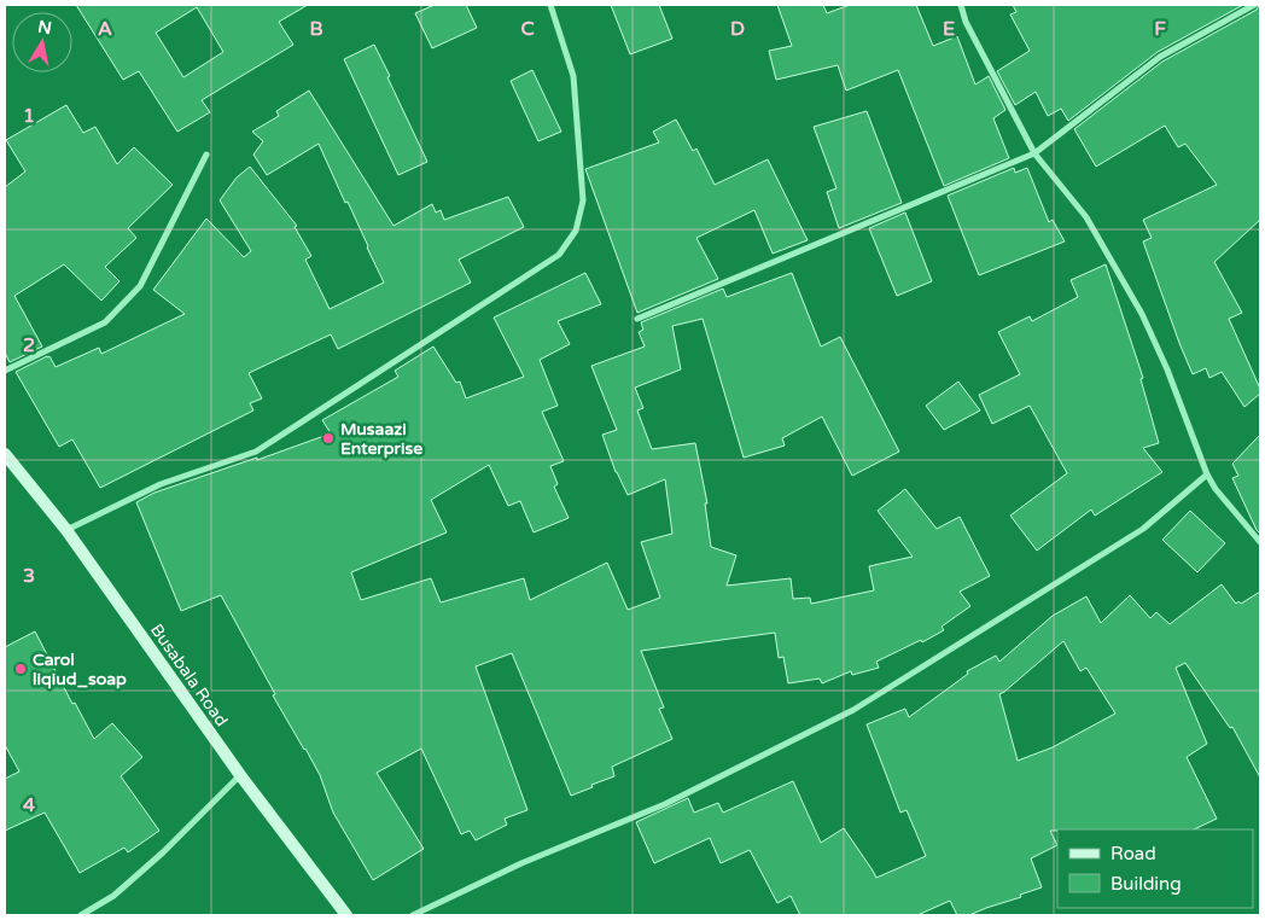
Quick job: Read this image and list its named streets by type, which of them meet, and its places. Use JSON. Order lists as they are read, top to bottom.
{
  "streets": {
    "street": ["Busabala Road"]
  },
  "places": ["Musaazi Enterprise", "Carol liqiud_soap"],
  "legend": ["Road", "Building"],
  "north": "top",
  "grid": {
    "columns": [
      "A",
      "B",
      "C",
      "D",
      "E",
      "F"
    ],
    "rows": [
      "1",
      "2",
      "3",
      "4"
    ]
  }
}
